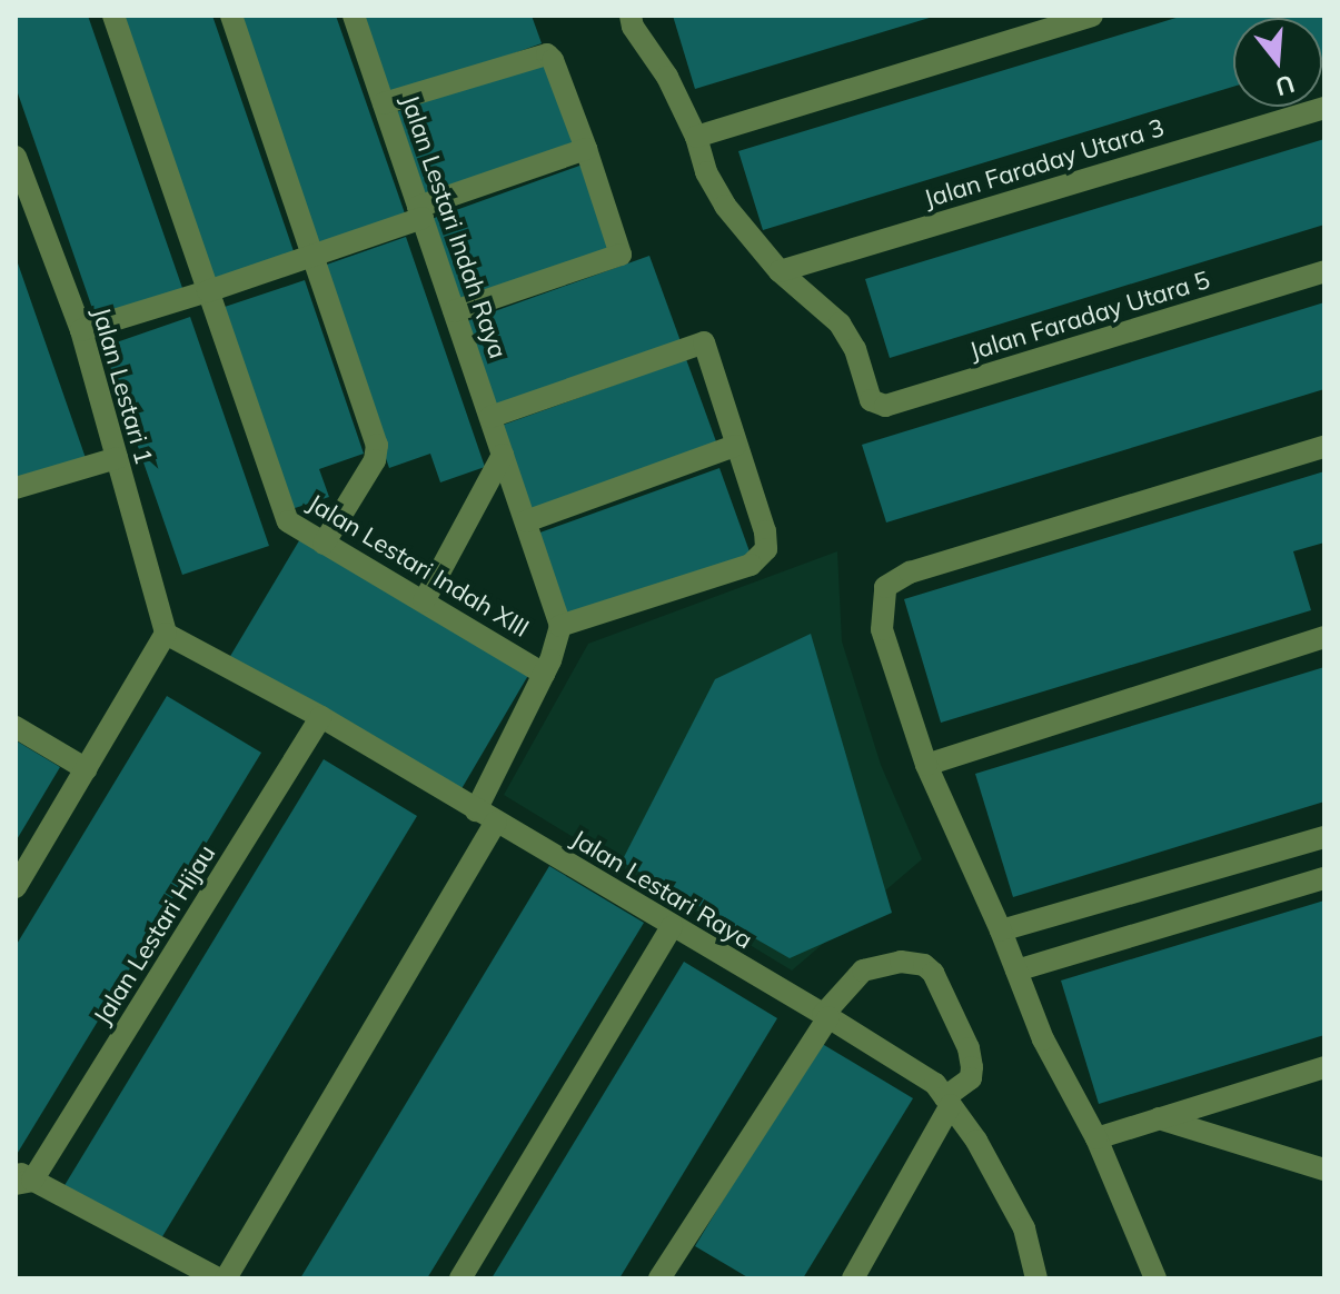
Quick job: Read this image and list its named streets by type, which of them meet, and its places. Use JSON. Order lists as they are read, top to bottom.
{
  "streets": {
    "street": [
      "Jalan Faraday Utara 3",
      "Jalan Lestari Indah Raya",
      "Jalan Faraday Utara 5",
      "Jalan Lestari 1",
      "Jalan Lestari Indah XIII",
      "Jalan Lestari Raya",
      "Jalan Lestari Hijau"
    ]
  },
  "crossings": [
    ["Jalan Faraday Utara 3", "Jalan Faraday Utara 5"],
    ["Jalan Lestari 1", "Jalan Lestari Raya"],
    ["Jalan Lestari Raya", "Jalan Lestari Hijau"]
  ],
  "north": "bottom"
}
